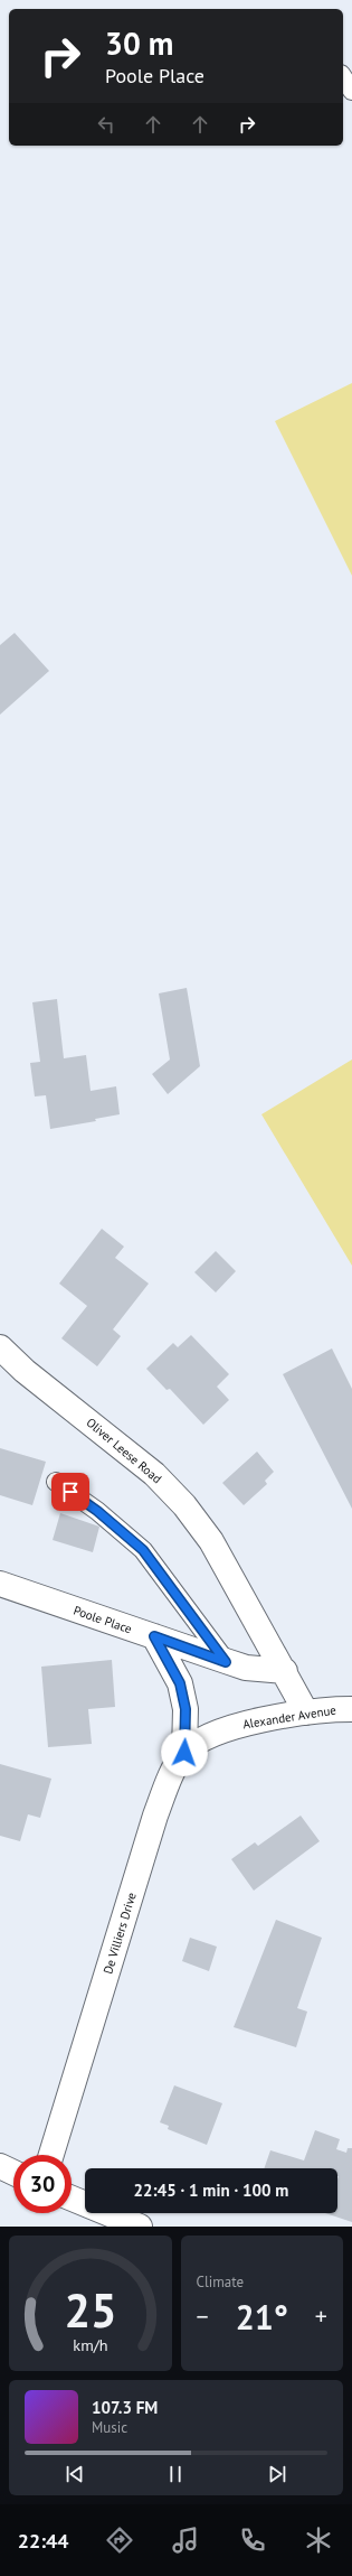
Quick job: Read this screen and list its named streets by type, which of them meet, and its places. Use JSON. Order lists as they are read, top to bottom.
{
  "streets": {
    "street": [
      "Oliver Leese Road",
      "Poole Place",
      "Alexander Avenue",
      "De Villiers Drive"
    ]
  },
  "crossings": [
    ["Oliver Leese Road", "Poole Place"],
    ["Oliver Leese Road", "Alexander Avenue"],
    ["Alexander Avenue", "De Villiers Drive"]
  ],
  "page": {
    "turn": ["30 m", "Poole Place"],
    "limit": "30",
    "trip": "22:45 · 1 min · 100 m",
    "tile": "Climate",
    "heat": ["−", "21°", "+"],
    "song": ["107.3 FM", "Music"],
    "tabs": "22:44",
    "gauge": ["25", "km/h"]
  }
}
